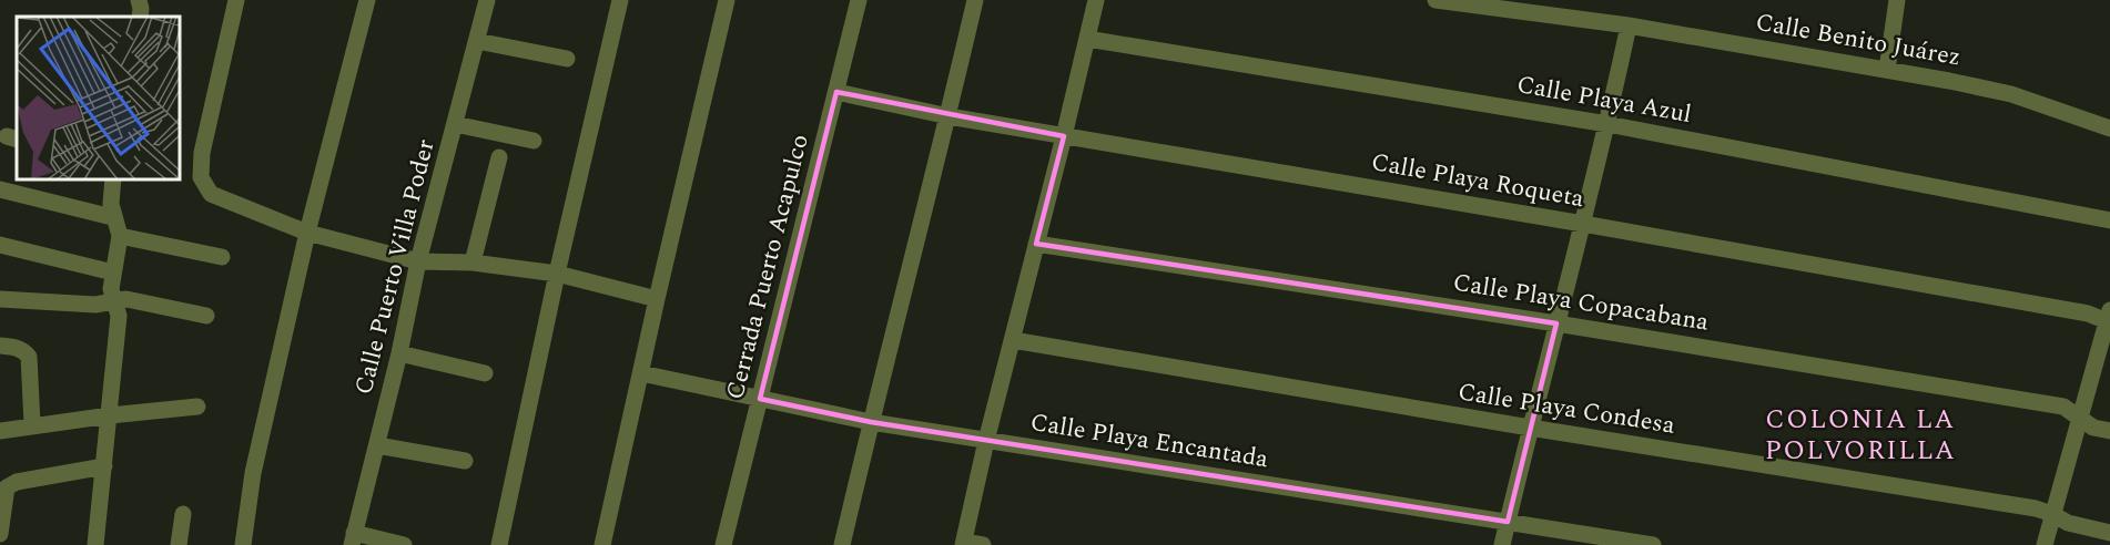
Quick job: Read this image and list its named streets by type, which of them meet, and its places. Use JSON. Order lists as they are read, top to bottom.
{
  "streets": {
    "street": [
      "Calle Benito Juárez",
      "Calle Playa Azul",
      "Calle Playa Roqueta",
      "Calle Puerto Villa Poder",
      "Cerrada Puerto Acapulco",
      "Calle Playa Copacabana",
      "Calle Playa Condesa",
      "Calle Playa Encantada"
    ]
  },
  "crossings": [
    ["Calle Playa Roqueta", "Cerrada Puerto Acapulco"],
    ["Cerrada Puerto Acapulco", "Calle Playa Encantada"]
  ],
  "districts": ["COLONIA LA POLVORILLA"]
}
